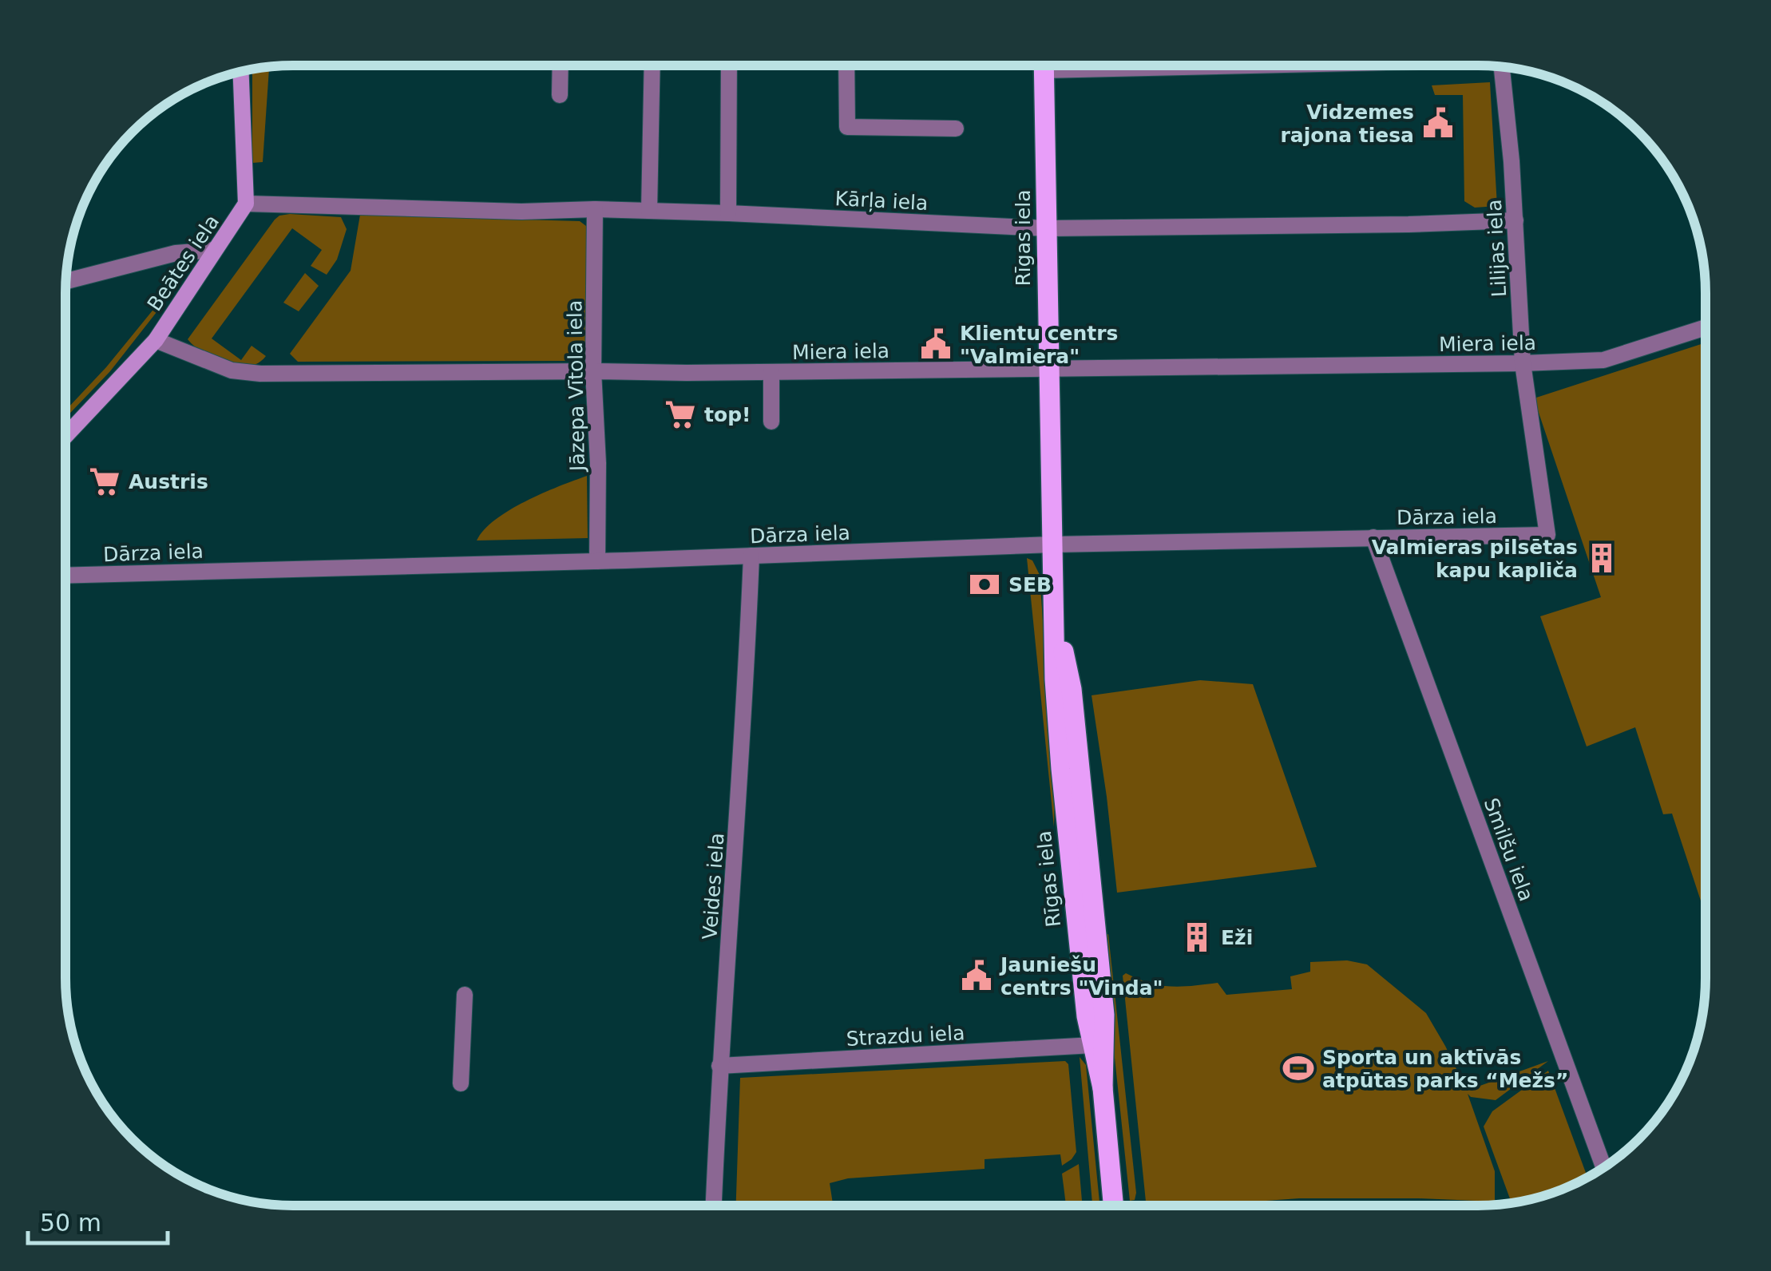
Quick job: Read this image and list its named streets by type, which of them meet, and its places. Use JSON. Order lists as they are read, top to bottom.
{
  "streets": {
    "main road": ["Rīgas iela"],
    "street": [
      "Kārļa iela",
      "Lilijas iela",
      "Beātes iela",
      "Miera iela",
      "Jāzepa Vītola iela",
      "Dārza iela",
      "Smilšu iela",
      "Veides iela",
      "Strazdu iela"
    ]
  },
  "crossings": [
    ["Kārļa iela", "Rīgas iela"],
    ["Kārļa iela", "Lilijas iela"],
    ["Kārļa iela", "Beātes iela"],
    ["Kārļa iela", "Jāzepa Vītola iela"],
    ["Rīgas iela", "Miera iela"],
    ["Rīgas iela", "Dārza iela"],
    ["Rīgas iela", "Strazdu iela"],
    ["Lilijas iela", "Miera iela"],
    ["Lilijas iela", "Dārza iela"],
    ["Beātes iela", "Miera iela"],
    ["Miera iela", "Jāzepa Vītola iela"],
    ["Jāzepa Vītola iela", "Dārza iela"],
    ["Dārza iela", "Smilšu iela"],
    ["Dārza iela", "Veides iela"],
    ["Veides iela", "Strazdu iela"]
  ],
  "places": {
    "public building": ["Vidzemes rajona tiesa", "Klientu centrs \"Valmiera\"", "Jauniešu centrs \"Vinda\""],
    "supermarket": ["top!", "Austris"],
    "building": ["Valmieras pilsētas kapu kapliča", "Eži"],
    "bank": ["SEB"],
    "sports": ["Sporta un aktīvās atpūtas parks “Mežs”"]
  },
  "scale_bar": "50 m"
}
